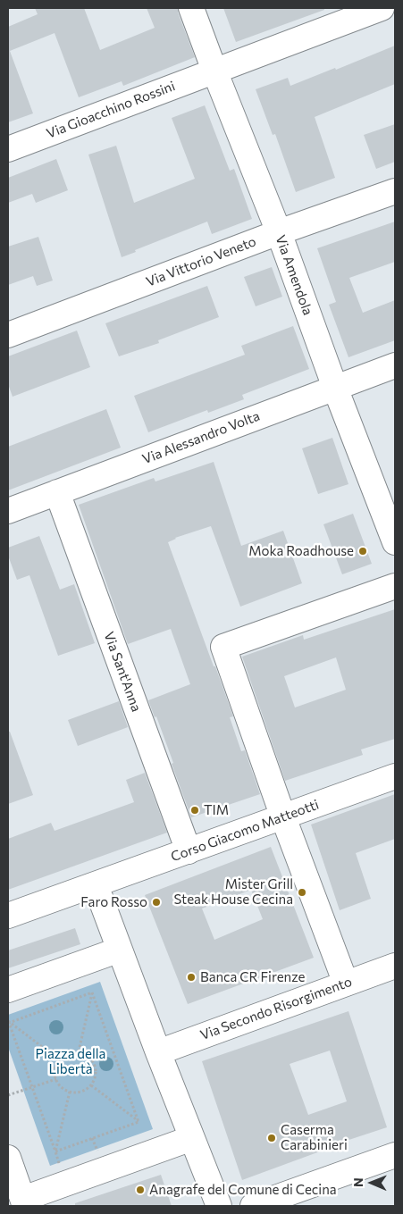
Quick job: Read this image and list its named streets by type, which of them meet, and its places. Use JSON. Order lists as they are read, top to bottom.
{
  "streets": {
    "street": [
      "Via Gioacchino Rossini",
      "Via Vittorio Veneto",
      "Via Amendola",
      "Via Alessandro Volta",
      "Via Sant'Anna",
      "Corso Giacomo Matteotti",
      "Via Secondo Risorgimento"
    ]
  },
  "crossings": [
    ["Via Gioacchino Rossini", "Via Amendola"],
    ["Via Vittorio Veneto", "Via Amendola"],
    ["Via Amendola", "Via Alessandro Volta"],
    ["Via Alessandro Volta", "Via Sant'Anna"],
    ["Via Sant'Anna", "Corso Giacomo Matteotti"]
  ],
  "parks": ["Piazza della Libertà"],
  "places": [
    "Moka Roadhouse",
    "TIM",
    "Mister Grill Steak House Cecina",
    "Faro Rosso",
    "Banca CR Firenze",
    "Caserma Carabinieri",
    "Anagrafe del Comune di Cecina"
  ],
  "north": "left"
}
